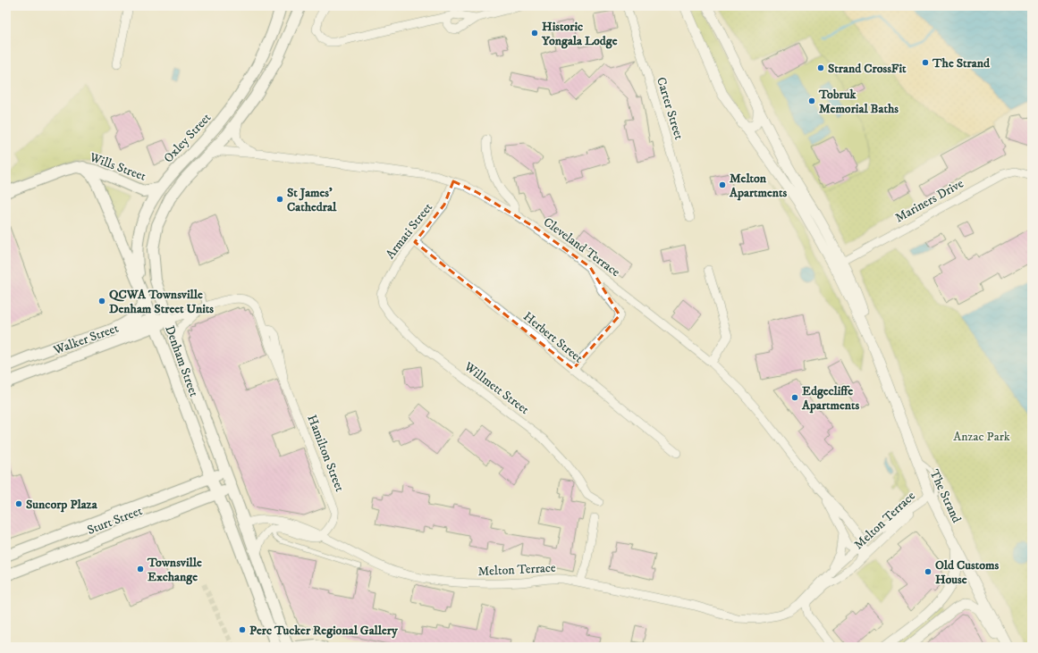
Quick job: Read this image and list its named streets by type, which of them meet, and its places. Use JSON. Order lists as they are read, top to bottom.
{
  "streets": {
    "main road": [
      "Oxley Street",
      "Wills Street",
      "Walker Street",
      "Denham Street",
      "Sturt Street"
    ],
    "street": [
      "Carter Street",
      "Mariners Drive",
      "Armati Street",
      "Cleveland Terrace",
      "Herbert Street",
      "Willmett Street",
      "Hamilton Street",
      "The Strand",
      "Melton Terrace"
    ]
  },
  "crossings": [
    ["Oxley Street", "Wills Street"],
    ["Oxley Street", "Walker Street"],
    ["Oxley Street", "Denham Street"],
    ["Wills Street", "Denham Street"],
    ["Mariners Drive", "The Strand"],
    ["Armati Street", "Cleveland Terrace"],
    ["Armati Street", "Herbert Street"],
    ["Armati Street", "Willmett Street"],
    ["Cleveland Terrace", "Denham Street"],
    ["Cleveland Terrace", "Melton Terrace"],
    ["Walker Street", "Denham Street"],
    ["Walker Street", "Hamilton Street"],
    ["Denham Street", "Sturt Street"],
    ["Denham Street", "Melton Terrace"],
    ["Hamilton Street", "Melton Terrace"],
    ["The Strand", "Melton Terrace"]
  ],
  "parks": ["Anzac Park"],
  "places": [
    "Historic Yongala Lodge",
    "The Strand",
    "Strand CrossFit",
    "Tobruk Memorial Baths",
    "Melton Apartments",
    "St James' Cathedral",
    "QCWA Townsville Denham Street Units",
    "Edgecliffe Apartments",
    "Suncorp Plaza",
    "Townsville Exchange",
    "Old Customs House",
    "Perc Tucker Regional Gallery"
  ]
}
